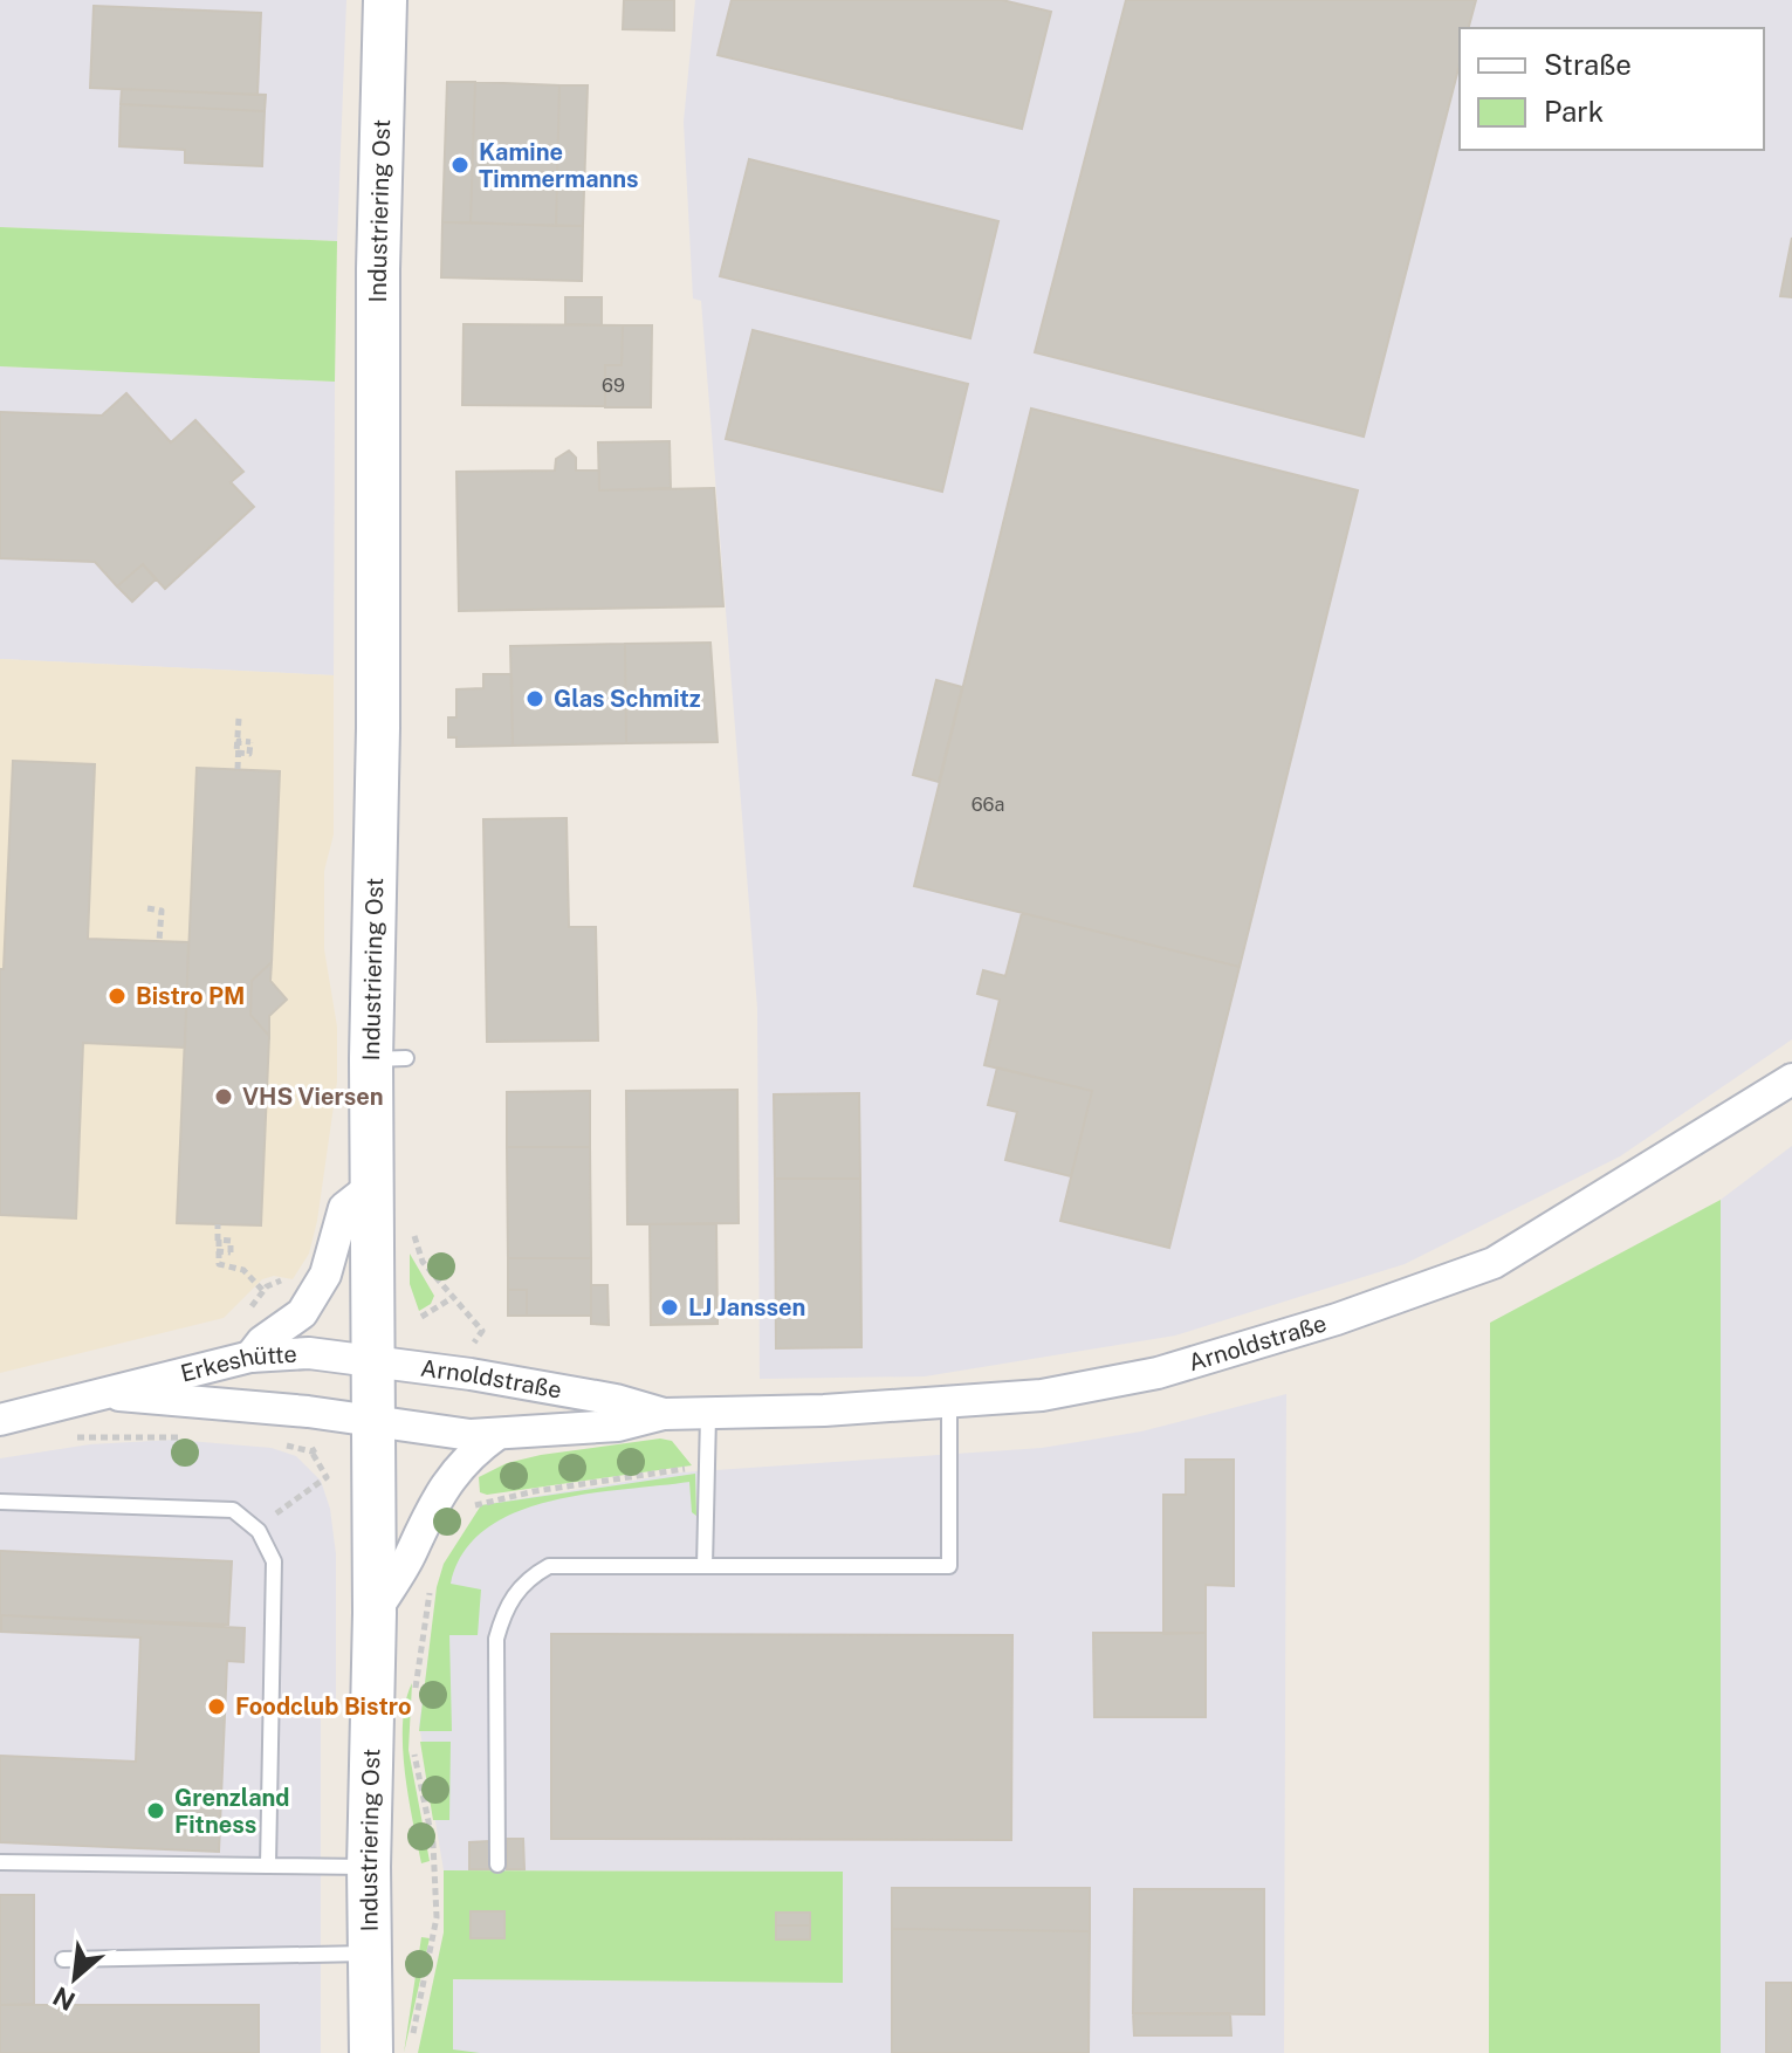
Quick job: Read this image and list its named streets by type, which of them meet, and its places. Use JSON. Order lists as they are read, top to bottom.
{
  "streets": {
    "street": ["Industriering Ost", "Arnoldstraße", "Erkeshütte"]
  },
  "crossings": [
    ["Industriering Ost", "Arnoldstraße"],
    ["Industriering Ost", "Erkeshütte"],
    ["Arnoldstraße", "Erkeshütte"]
  ],
  "places": [
    "Kamine Timmermanns",
    "Glas Schmitz",
    "Bistro PM",
    "VHS Viersen",
    "LJ Janssen",
    "Foodclub Bistro",
    "Grenzland Fitness"
  ],
  "house_numbers": ["69", "66a"],
  "legend": ["Straße", "Park"],
  "north": "bottom left"
}
